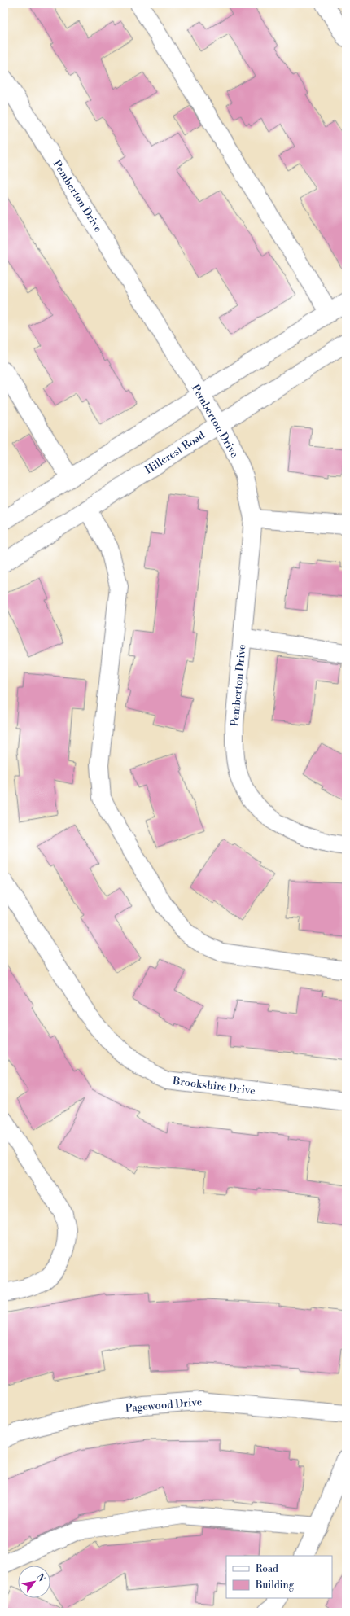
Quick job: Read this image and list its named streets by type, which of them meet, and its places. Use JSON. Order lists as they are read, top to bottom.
{
  "streets": {
    "street": [
      "Pemberton Drive",
      "Hillcrest Road",
      "Brookshire Drive",
      "Pagewood Drive"
    ]
  },
  "crossings": [
    ["Pemberton Drive", "Hillcrest Road"]
  ],
  "legend": ["Road", "Building"],
  "north": "top right"
}
